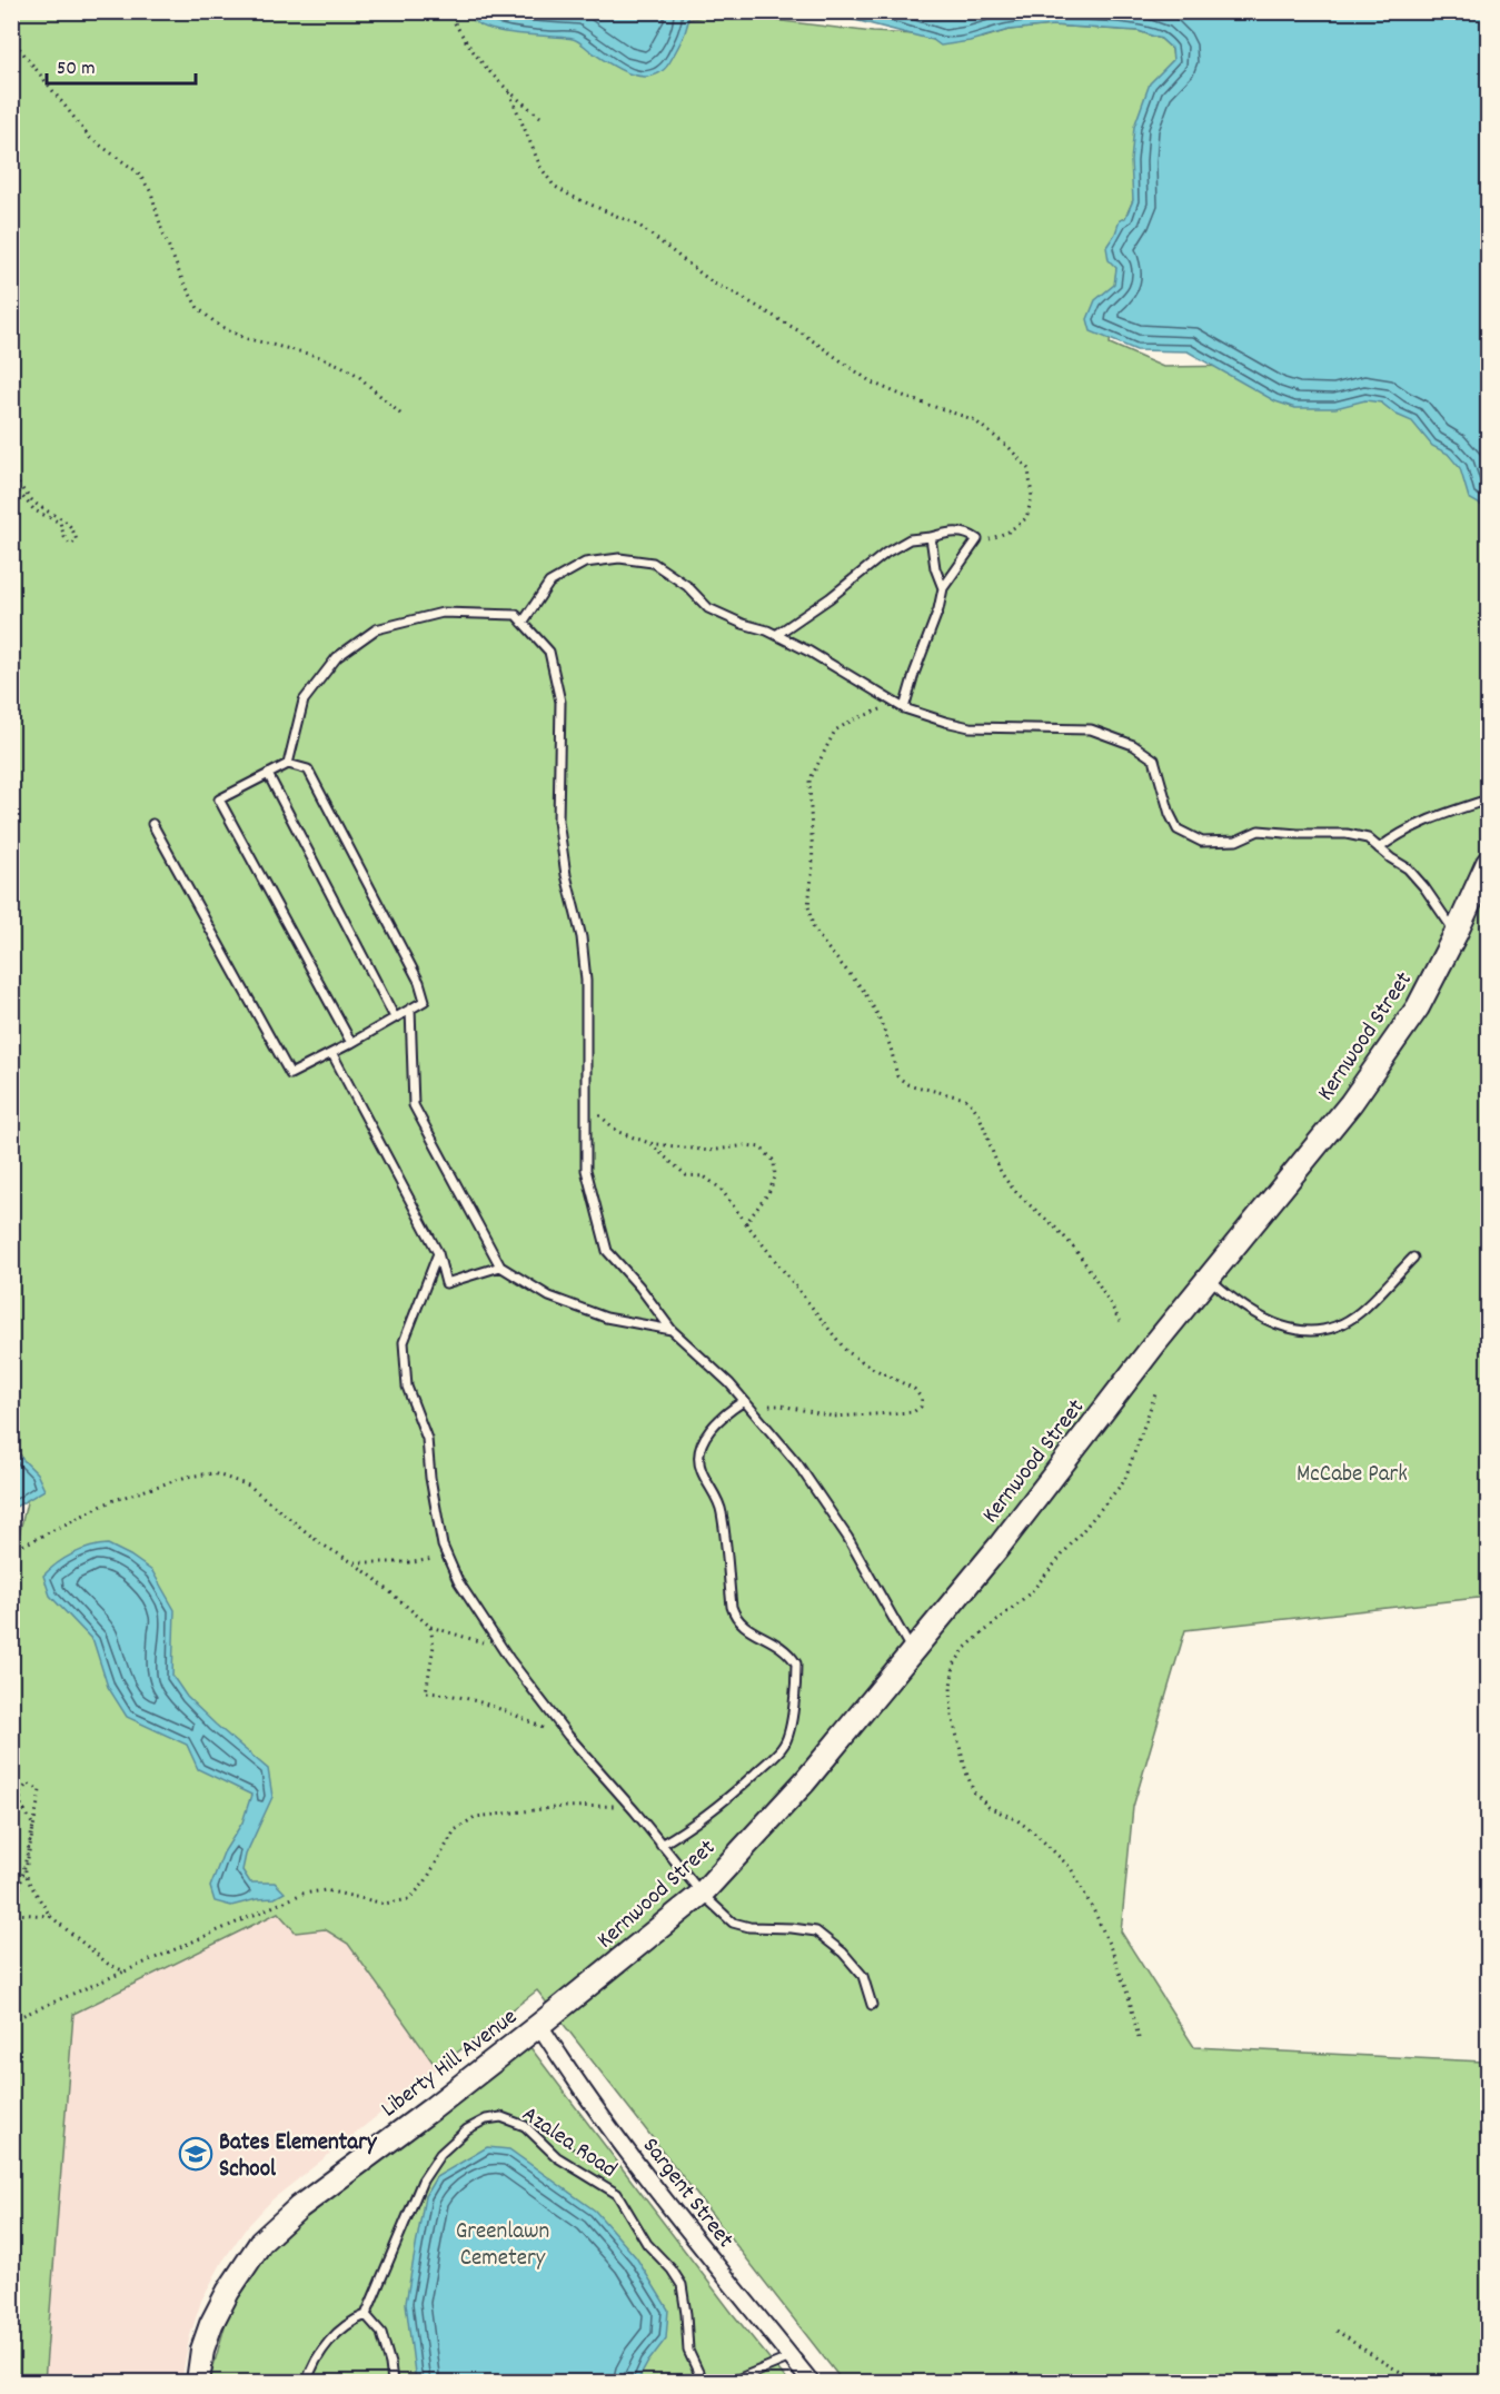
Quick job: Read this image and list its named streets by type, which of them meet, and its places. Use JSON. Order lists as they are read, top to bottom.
{
  "streets": {
    "main road": ["Kernwood Street", "Liberty Hill Avenue"],
    "street": ["Sargent Street"],
    "lane": ["Azalea Road"]
  },
  "crossings": [
    ["Kernwood Street", "Liberty Hill Avenue"],
    ["Kernwood Street", "Sargent Street"],
    ["Liberty Hill Avenue", "Sargent Street"]
  ],
  "parks": ["McCabe Park", "Greenlawn Cemetery"],
  "places": {
    "school or university": ["Bates Elementary School"]
  },
  "scale_bar": "50 m"
}
